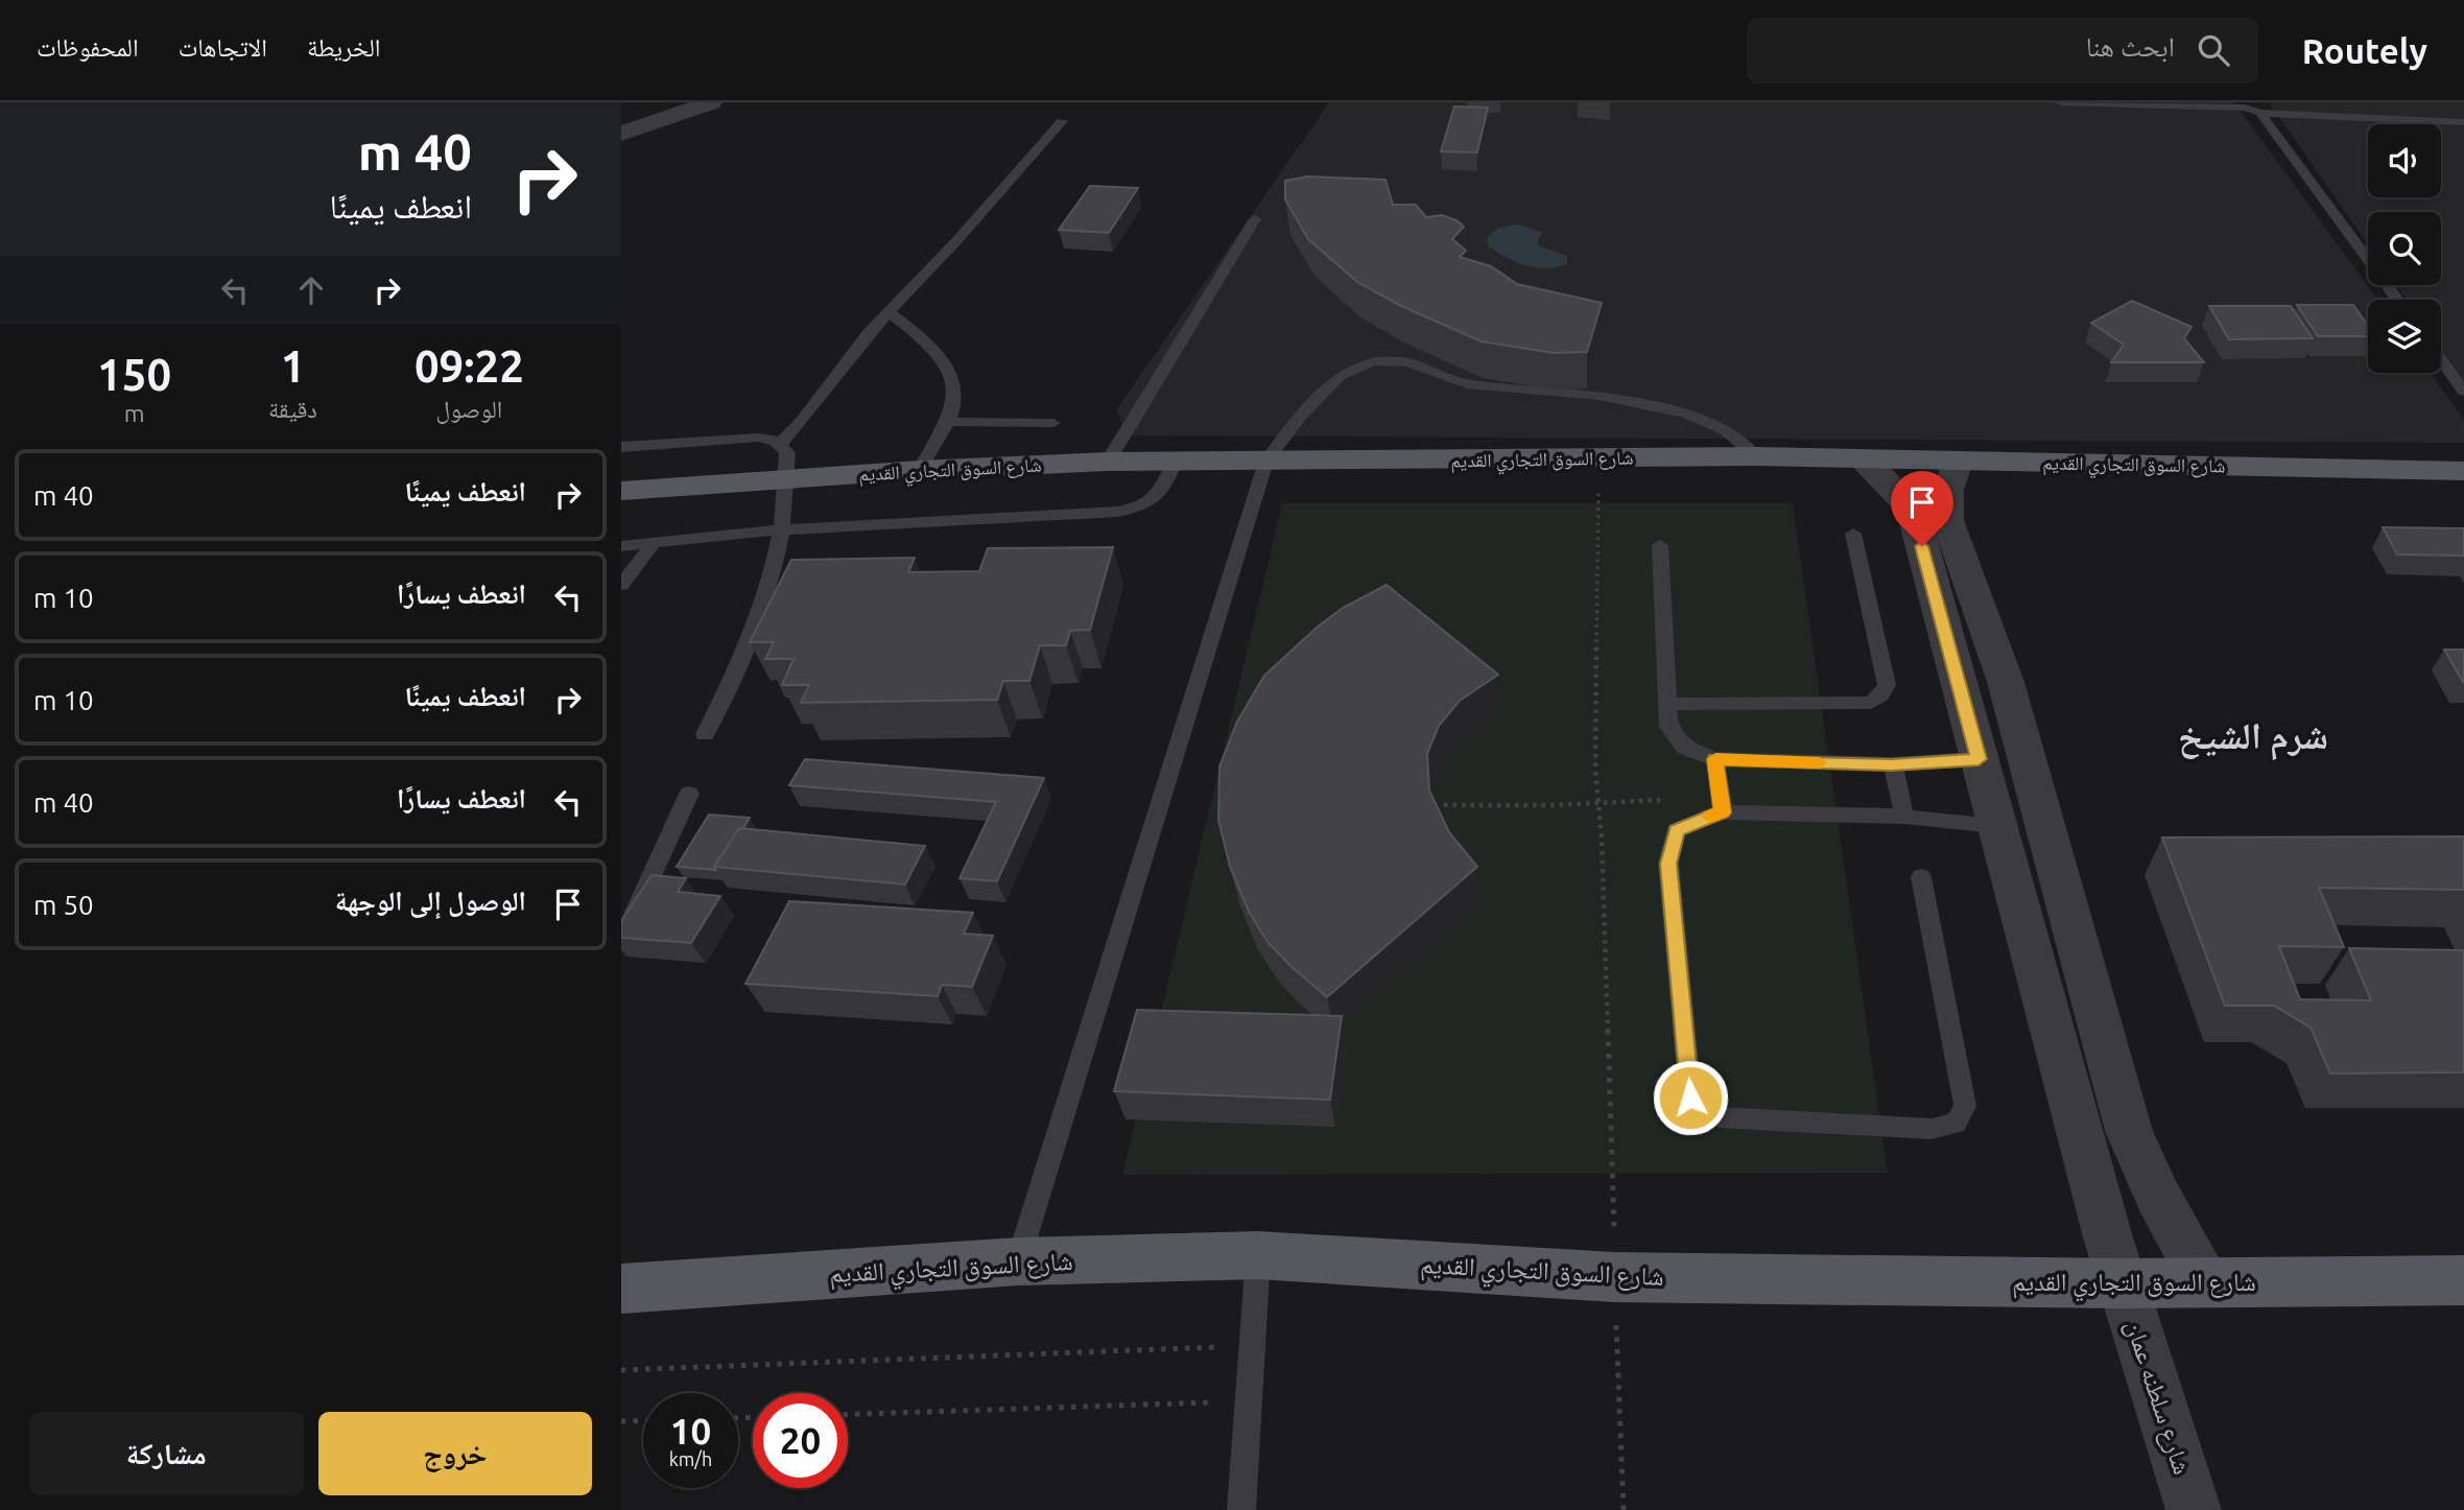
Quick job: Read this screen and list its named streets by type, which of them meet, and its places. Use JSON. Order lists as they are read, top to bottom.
{
  "streets": {
    "main road": ["شارع السوق التجاري القديم"],
    "street": ["شارع سلطنه عمان"]
  },
  "crossings": [
    ["شارع السوق التجاري القديم", "شارع سلطنه عمان"]
  ],
  "districts": ["شرم الشيخ"],
  "page": {
    "header": "Routely",
    "search": "ابحث هنا",
    "nav": ["الخريطة", "الاتجاهات", "المحفوظات"],
    "turn": ["40 m", "انعطف يمينًا"],
    "eta": [
      "09:22",
      "الوصول",
      "1",
      "دقيقة",
      "150",
      "m"
    ],
    "list": [
      {
        "name": "انعطف يمينًا",
        "value": "40 m"
      },
      {
        "name": "انعطف يسارًا",
        "value": "10 m"
      },
      {
        "name": "انعطف يمينًا",
        "value": "10 m"
      },
      {
        "name": "انعطف يسارًا",
        "value": "40 m"
      },
      {
        "name": "الوصول إلى الوجهة",
        "value": "50 m"
      }
    ],
    "speed": "10 km/h",
    "limit": "20",
    "buttons": ["خروج", "مشاركة"]
  }
}
